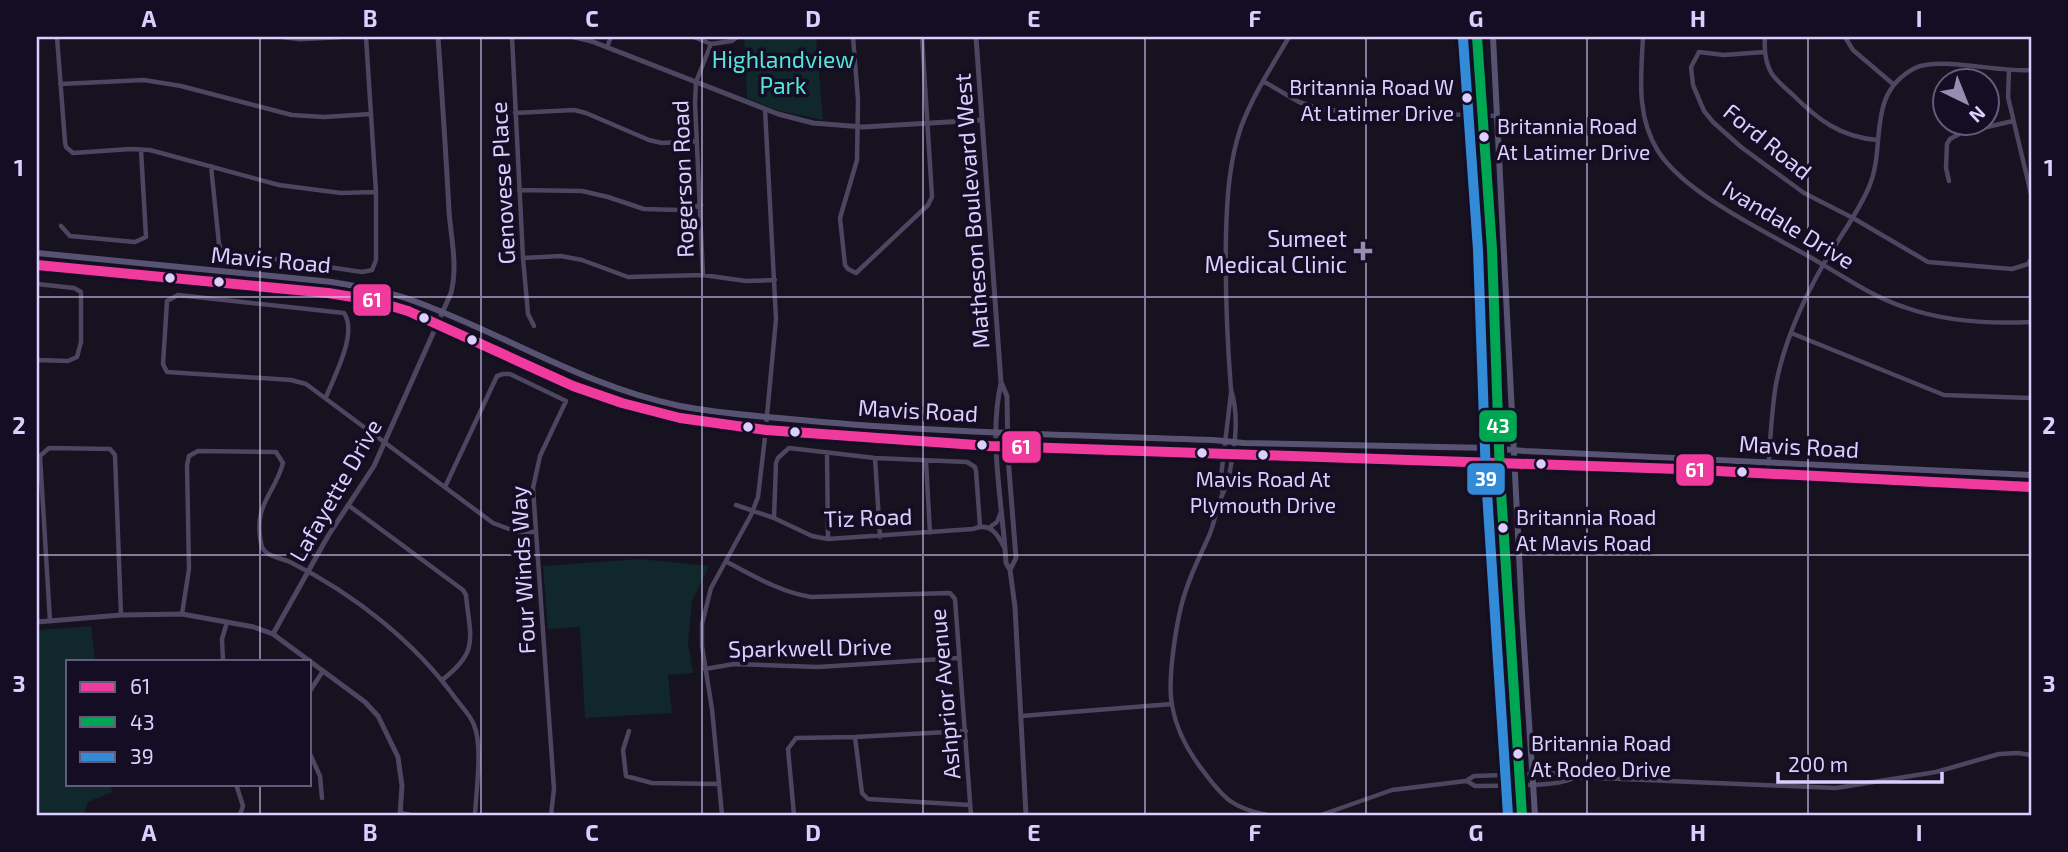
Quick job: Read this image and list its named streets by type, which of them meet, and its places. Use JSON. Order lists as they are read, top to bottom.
{
  "streets": {
    "main road": ["Mavis Road"],
    "street": [
      "Ford Road",
      "Rogerson Road",
      "Genovese Place",
      "Matheson Boulevard West",
      "Ivandale Drive",
      "Lafayette Drive",
      "Tiz Road",
      "Four Winds Way",
      "Sparkwell Drive",
      "Ashprior Avenue"
    ]
  },
  "crossings": [
    ["Matheson Boulevard West", "Mavis Road"],
    ["Mavis Road", "Lafayette Drive"],
    ["Sparkwell Drive", "Ashprior Avenue"]
  ],
  "parks": ["Highlandview Park"],
  "places": {
    "other": [
      "Britannia Road W At Latimer Drive",
      "Britannia Road At Latimer Drive",
      "Mavis Road At Plymouth Drive",
      "Britannia Road At Mavis Road",
      "Britannia Road At Rodeo Drive"
    ],
    "health": ["Sumeet Medical Clinic"]
  },
  "lines": ["transit line 43", "transit line 39", "transit line 61"],
  "legend": ["61", "43", "39"],
  "scale_bar": "200 m",
  "north": "bottom right",
  "grid": {
    "columns": [
      "A",
      "B",
      "C",
      "D",
      "E",
      "F",
      "G",
      "H",
      "I"
    ],
    "rows": ["1", "2", "3"]
  }
}
